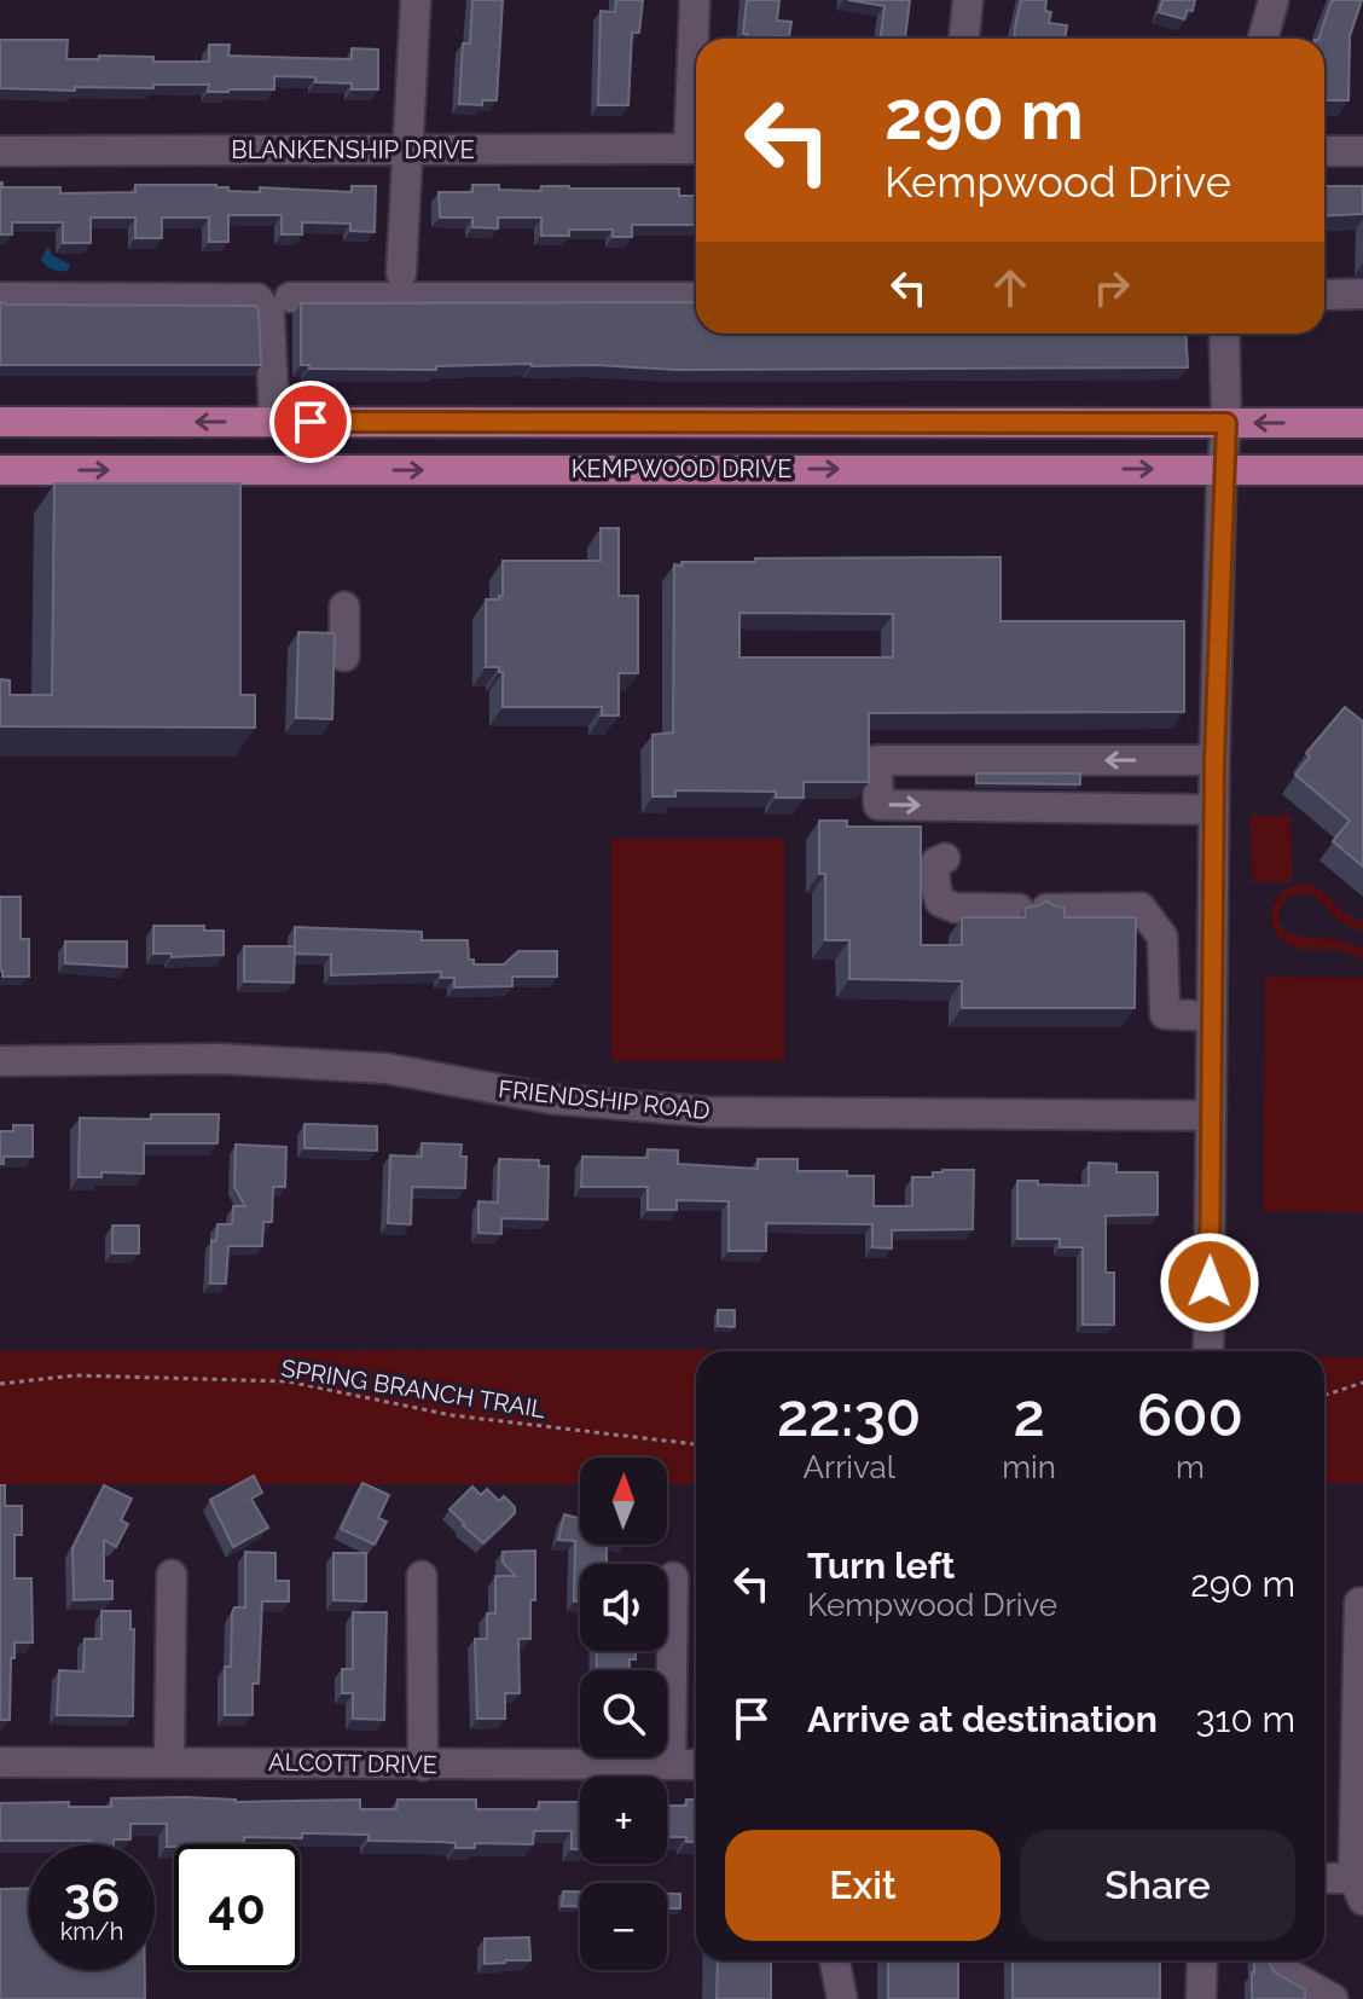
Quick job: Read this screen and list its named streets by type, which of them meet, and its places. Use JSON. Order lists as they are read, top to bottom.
{
  "streets": {
    "main road": ["KEMPWOOD DRIVE"],
    "street": ["BLANKENSHIP DRIVE", "FRIENDSHIP ROAD", "ALCOTT DRIVE"],
    "path": ["SPRING BRANCH TRAIL"]
  },
  "north": "top",
  "page": {
    "turn": ["290 m", "Kempwood Drive"],
    "eta": [
      "22:30",
      "Arrival",
      "2",
      "min",
      "600",
      "m"
    ],
    "map_buttons": ["+", "−"],
    "list": [
      {
        "name": "Turn left",
        "note": "Kempwood Drive",
        "value": "290 m"
      },
      {
        "name": "Arrive at destination",
        "value": "310 m"
      }
    ],
    "buttons": ["Exit", "Share"],
    "speed": "36 km/h",
    "limit": "40"
  }
}
